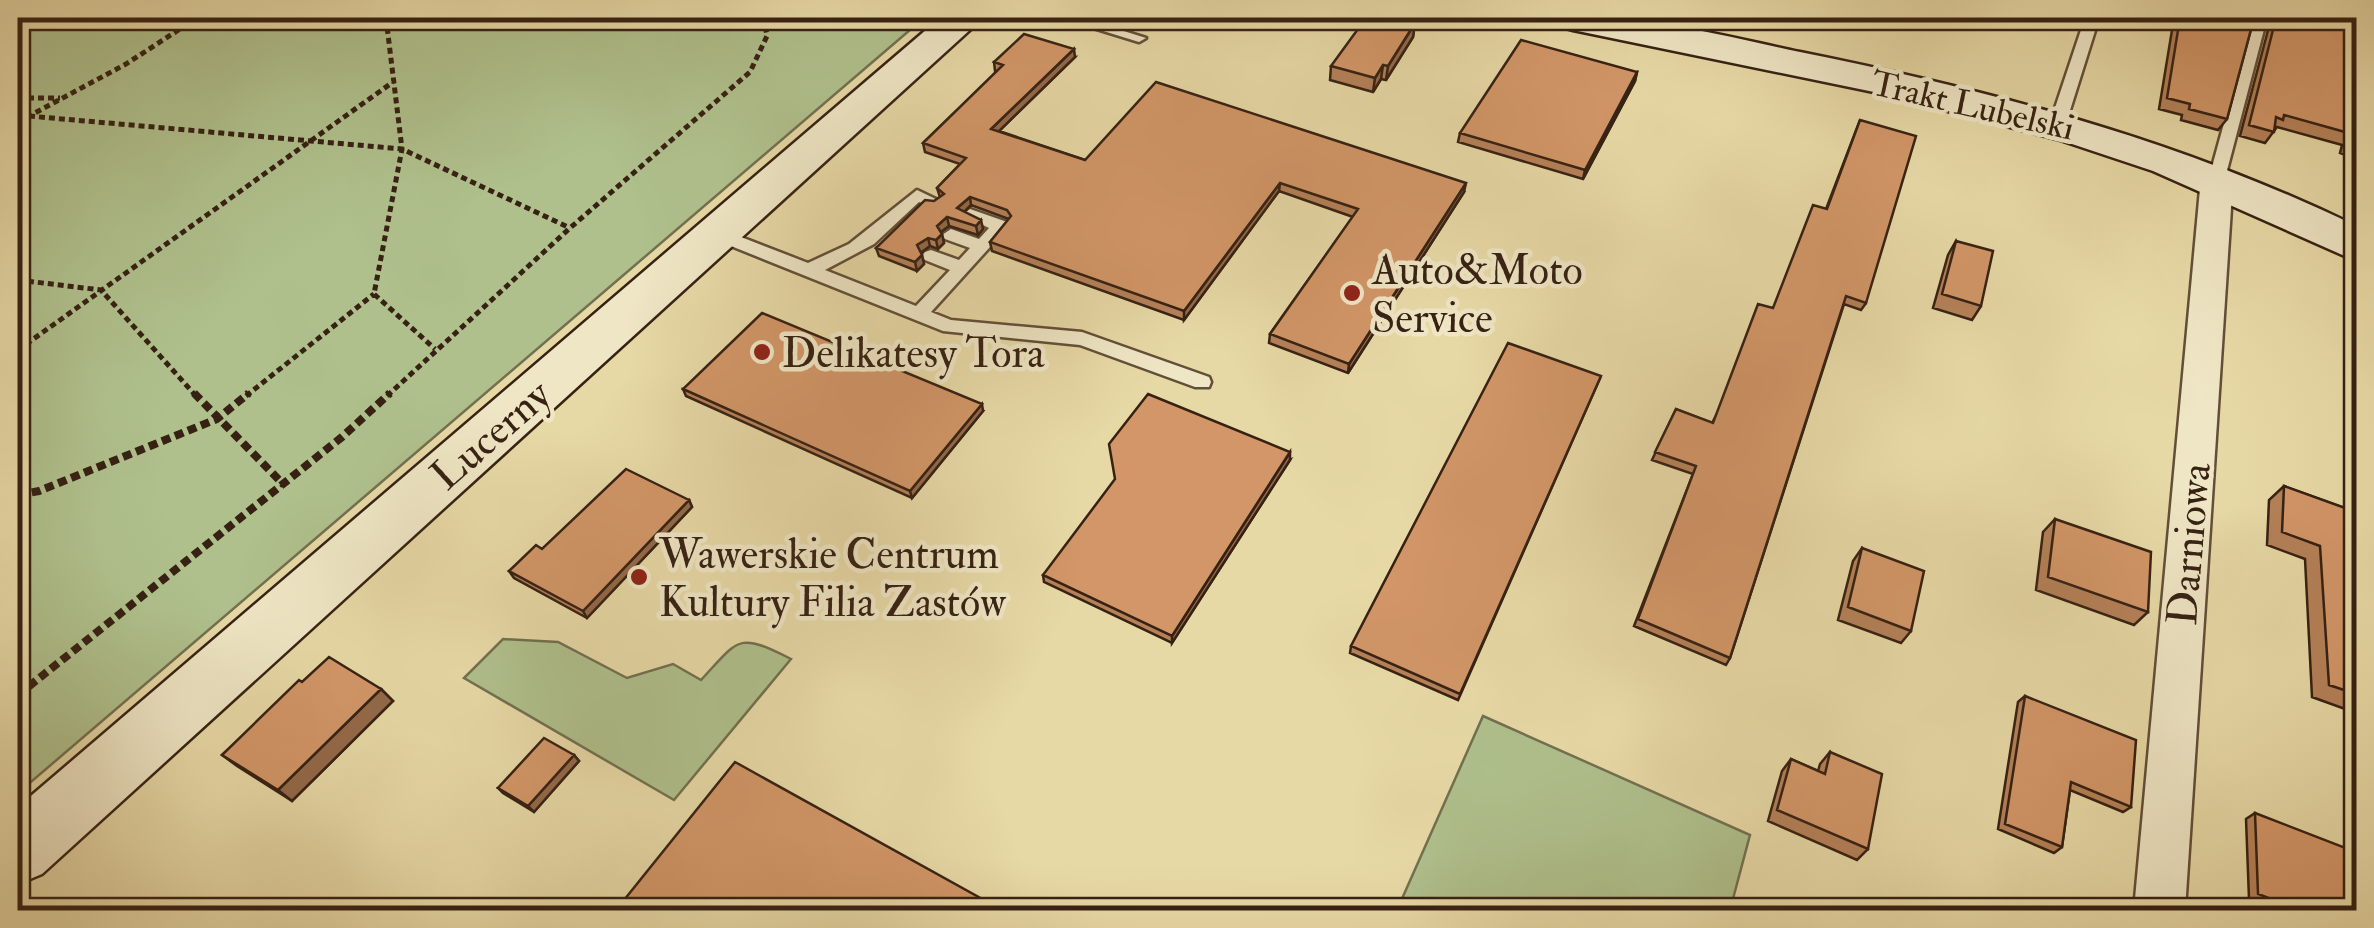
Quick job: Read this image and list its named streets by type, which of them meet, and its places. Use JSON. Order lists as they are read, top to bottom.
{
  "streets": {
    "street": ["Trakt Lubelski", "Lucerny", "Darniowa"]
  },
  "crossings": [
    ["Trakt Lubelski", "Darniowa"]
  ],
  "places": ["Auto&Moto Service", "Delikatesy Tora", "Wawerskie Centrum Kultury Filia Zastów"]
}
